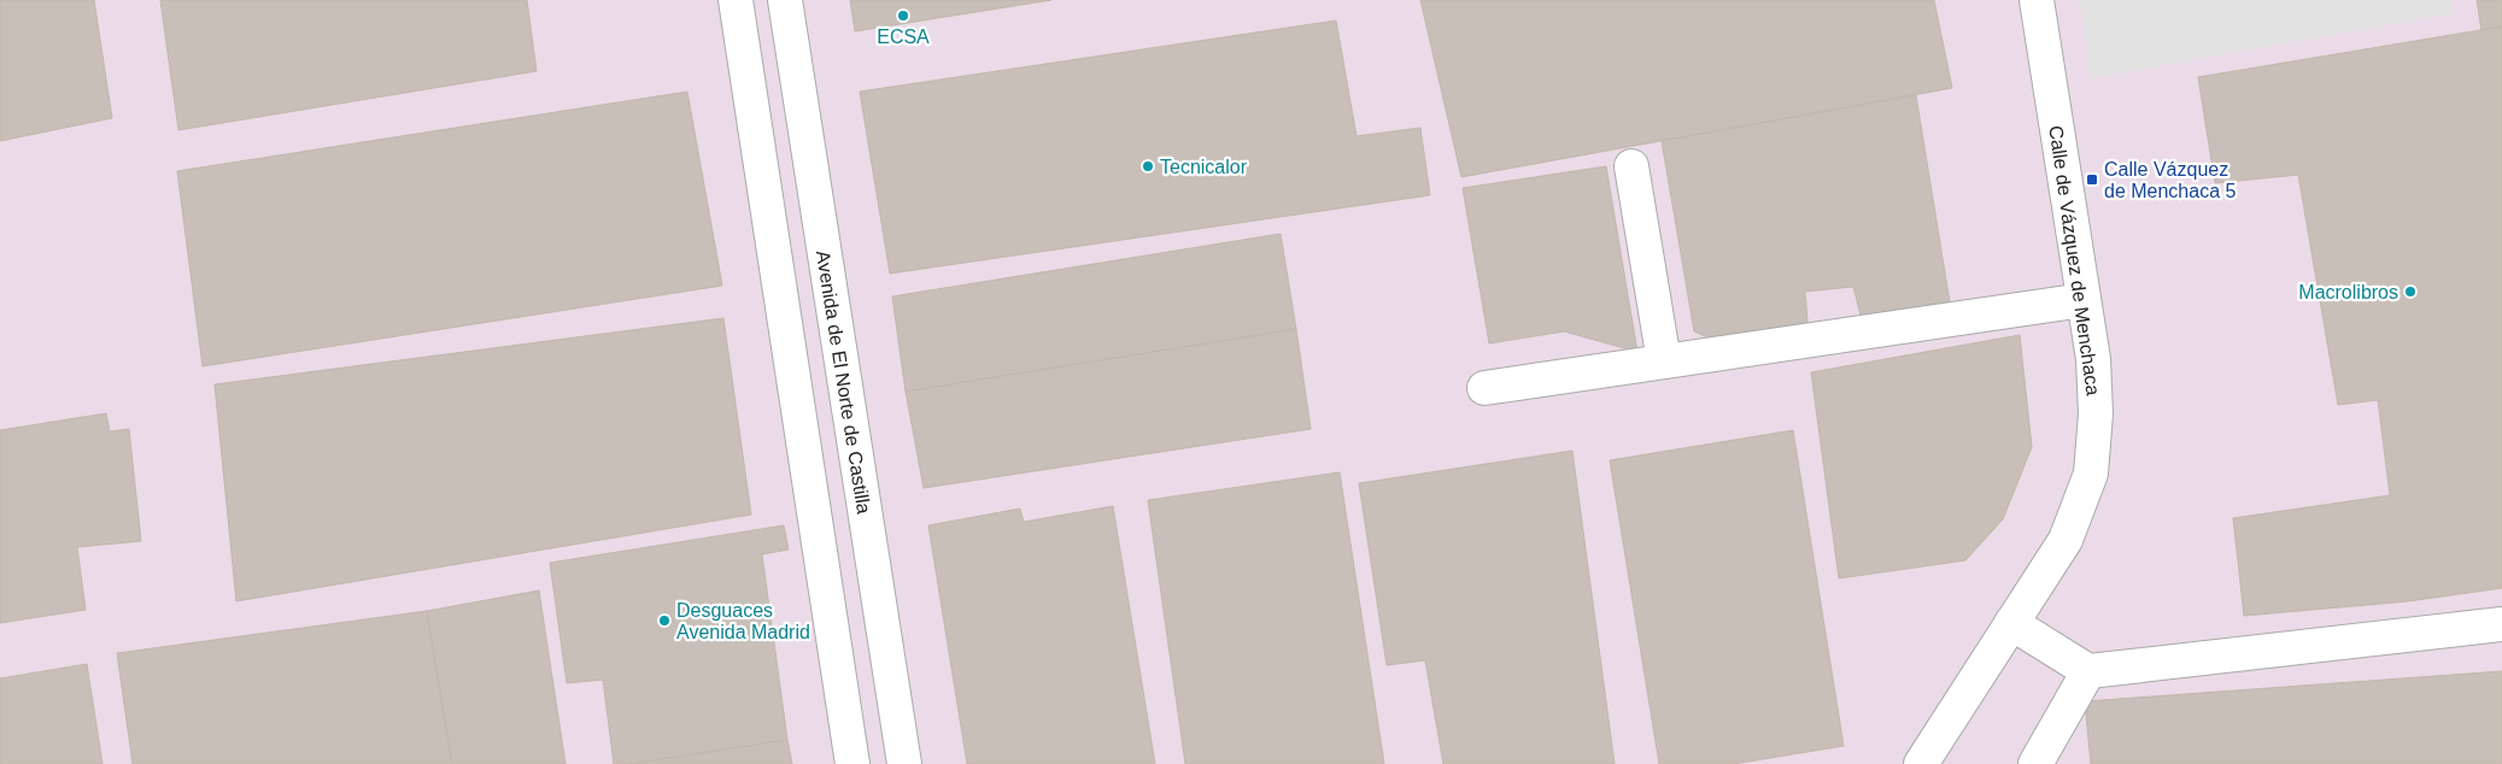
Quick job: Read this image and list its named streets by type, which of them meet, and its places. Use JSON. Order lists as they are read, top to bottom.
{
  "streets": {
    "street": ["Calle de Vázquez de Menchaca", "Avenida de El Norte de Castilla"]
  },
  "places": {
    "other": [
      "ECSA",
      "Tecnicalor",
      "Macrolibros",
      "Desguaces Avenida Madrid"
    ],
    "transit": ["Calle Vázquez de Menchaca 5"]
  }
}
